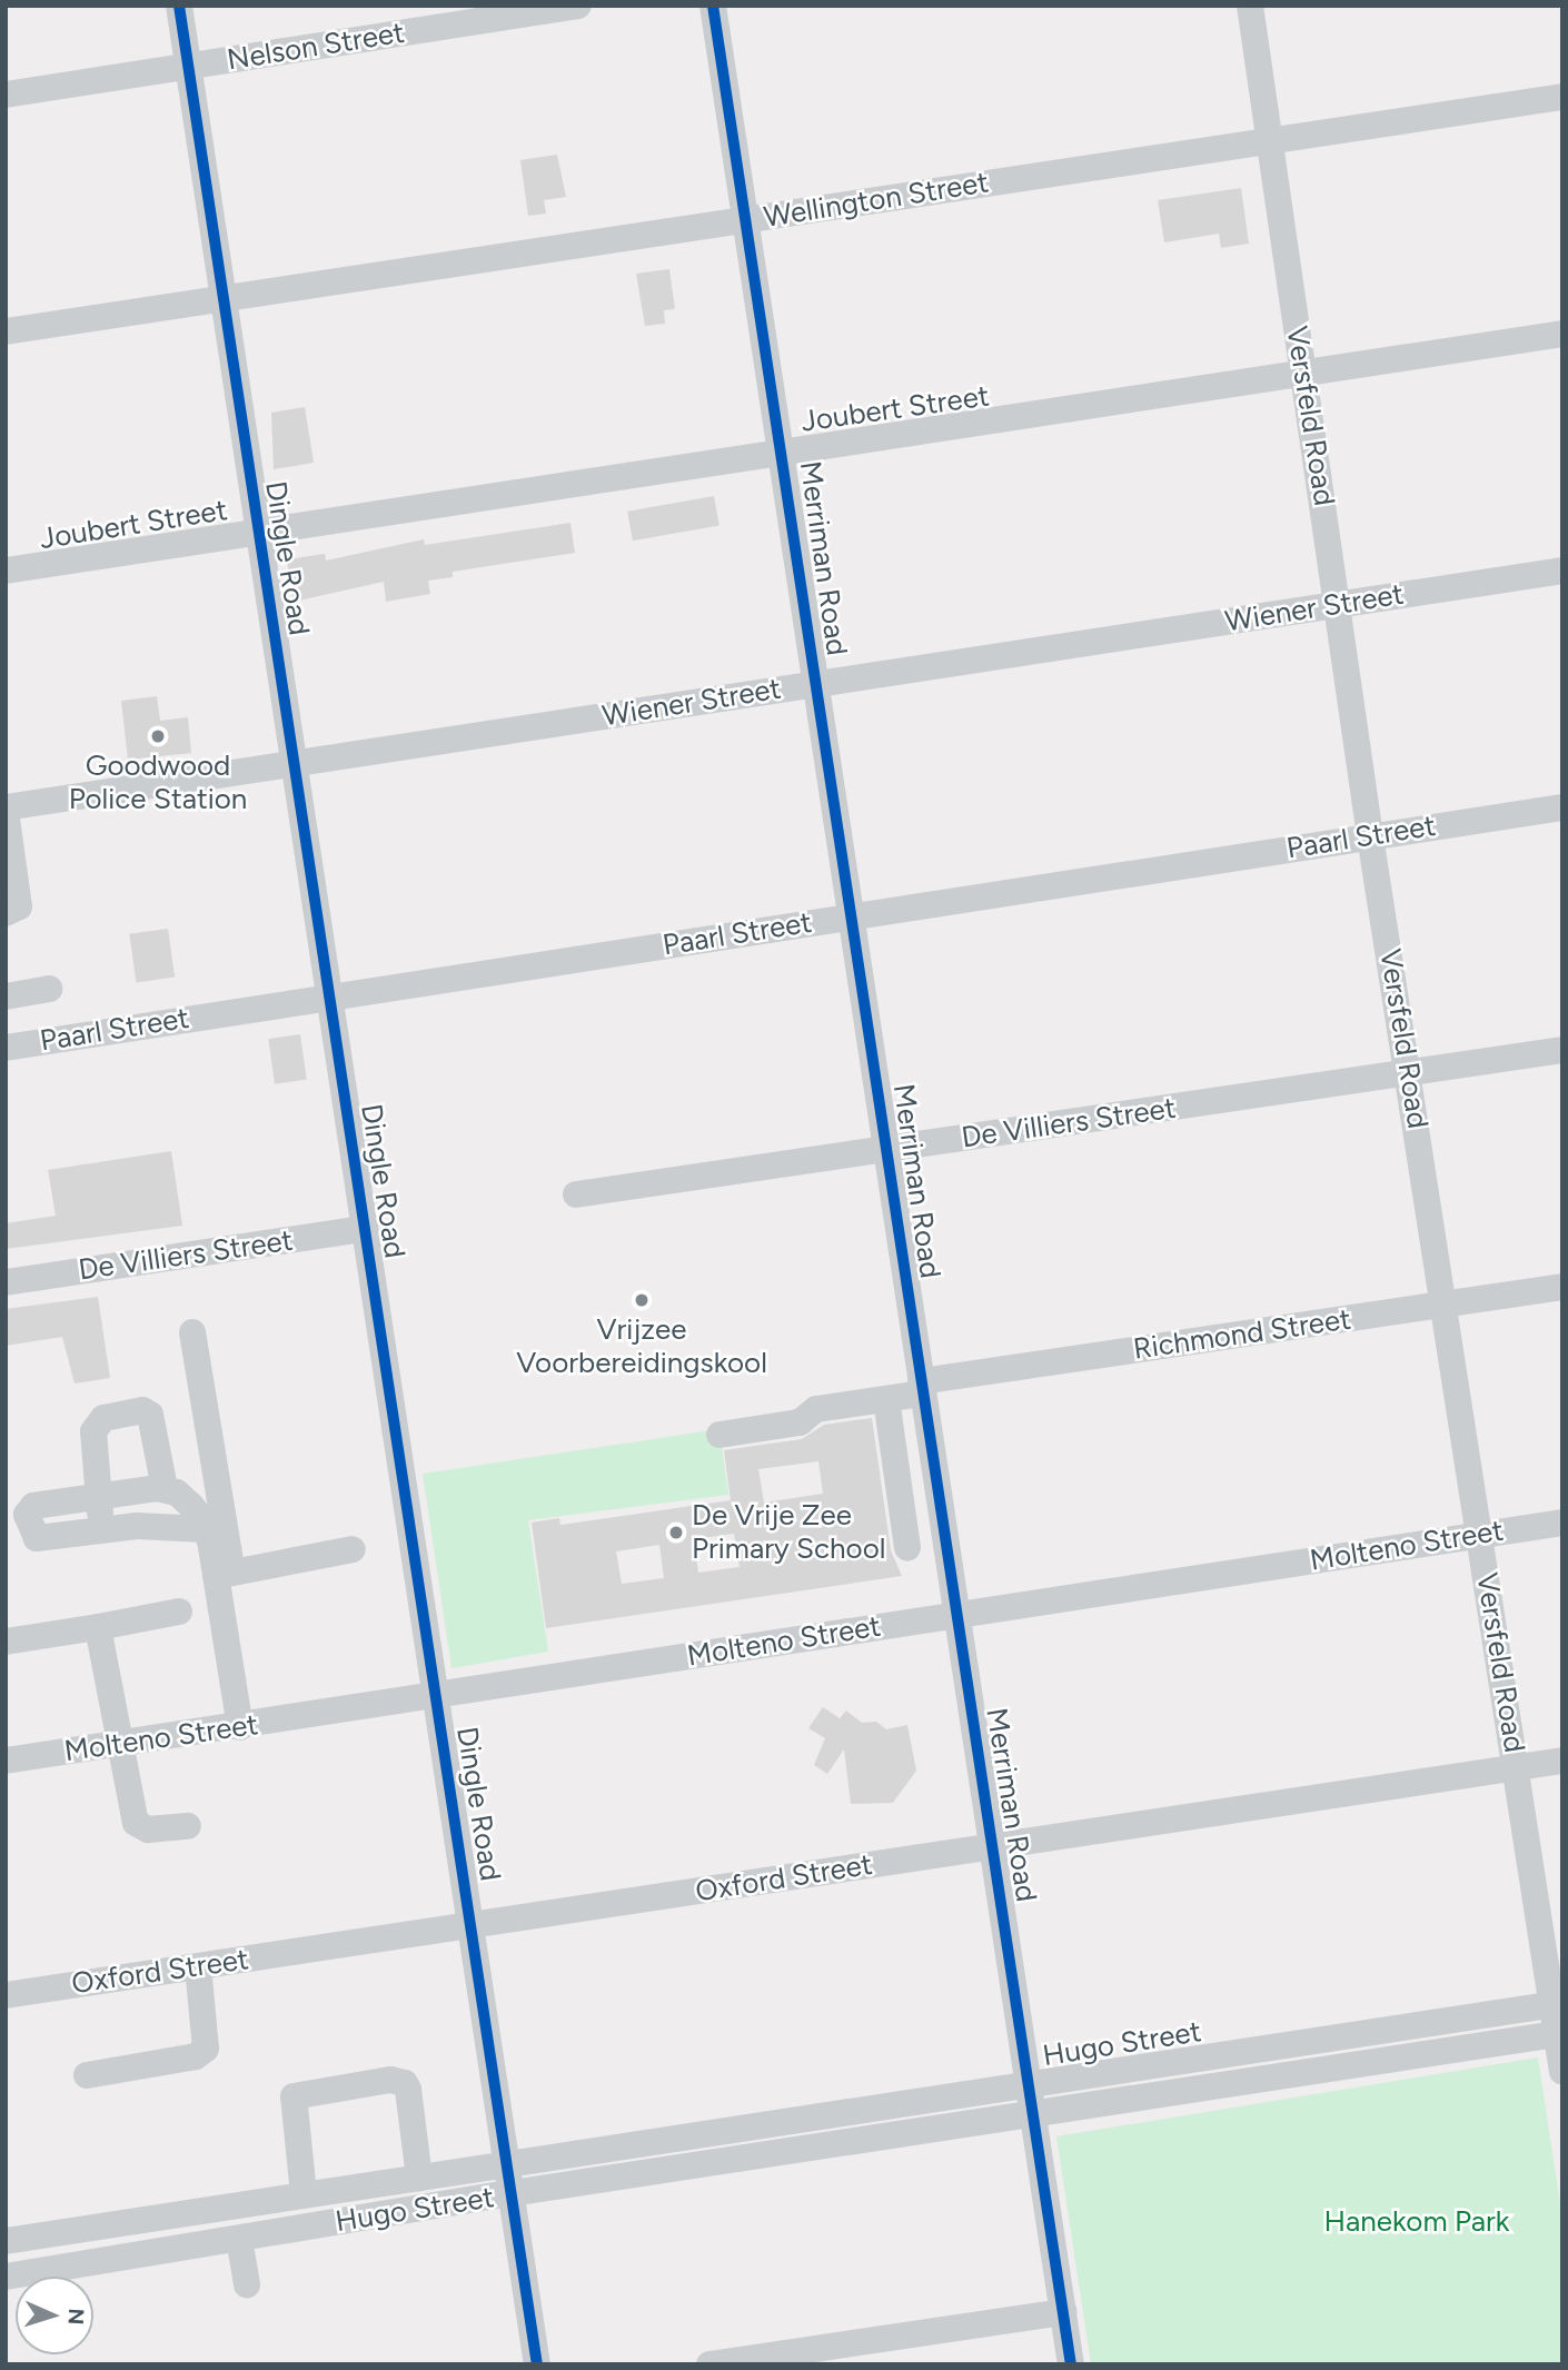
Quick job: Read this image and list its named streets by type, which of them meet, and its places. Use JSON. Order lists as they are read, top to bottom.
{
  "streets": {
    "street": [
      "Nelson Street",
      "Wellington Street",
      "Joubert Street",
      "Versfeld Road",
      "Dingle Road",
      "Merriman Road",
      "Wiener Street",
      "Paarl Street",
      "De Villiers Street",
      "Richmond Street",
      "Molteno Street",
      "Oxford Street",
      "Hugo Street"
    ]
  },
  "crossings": [
    ["Nelson Street", "Dingle Road"],
    ["Wellington Street", "Versfeld Road"],
    ["Wellington Street", "Dingle Road"],
    ["Wellington Street", "Merriman Road"],
    ["Joubert Street", "Versfeld Road"],
    ["Joubert Street", "Dingle Road"],
    ["Joubert Street", "Merriman Road"],
    ["Versfeld Road", "Wiener Street"],
    ["Versfeld Road", "Paarl Street"],
    ["Versfeld Road", "De Villiers Street"],
    ["Versfeld Road", "Richmond Street"],
    ["Versfeld Road", "Molteno Street"],
    ["Versfeld Road", "Oxford Street"],
    ["Versfeld Road", "Hugo Street"],
    ["Dingle Road", "Wiener Street"],
    ["Dingle Road", "Paarl Street"],
    ["Dingle Road", "De Villiers Street"],
    ["Dingle Road", "Molteno Street"],
    ["Dingle Road", "Oxford Street"],
    ["Dingle Road", "Hugo Street"],
    ["Merriman Road", "Wiener Street"],
    ["Merriman Road", "Paarl Street"],
    ["Merriman Road", "De Villiers Street"],
    ["Merriman Road", "Richmond Street"],
    ["Merriman Road", "Molteno Street"],
    ["Merriman Road", "Oxford Street"],
    ["Merriman Road", "Hugo Street"]
  ],
  "parks": ["Hanekom Park"],
  "places": ["Goodwood Police Station", "Vrijzee Voorbereidingskool", "De Vrije Zee Primary School"],
  "north": "right"
}
